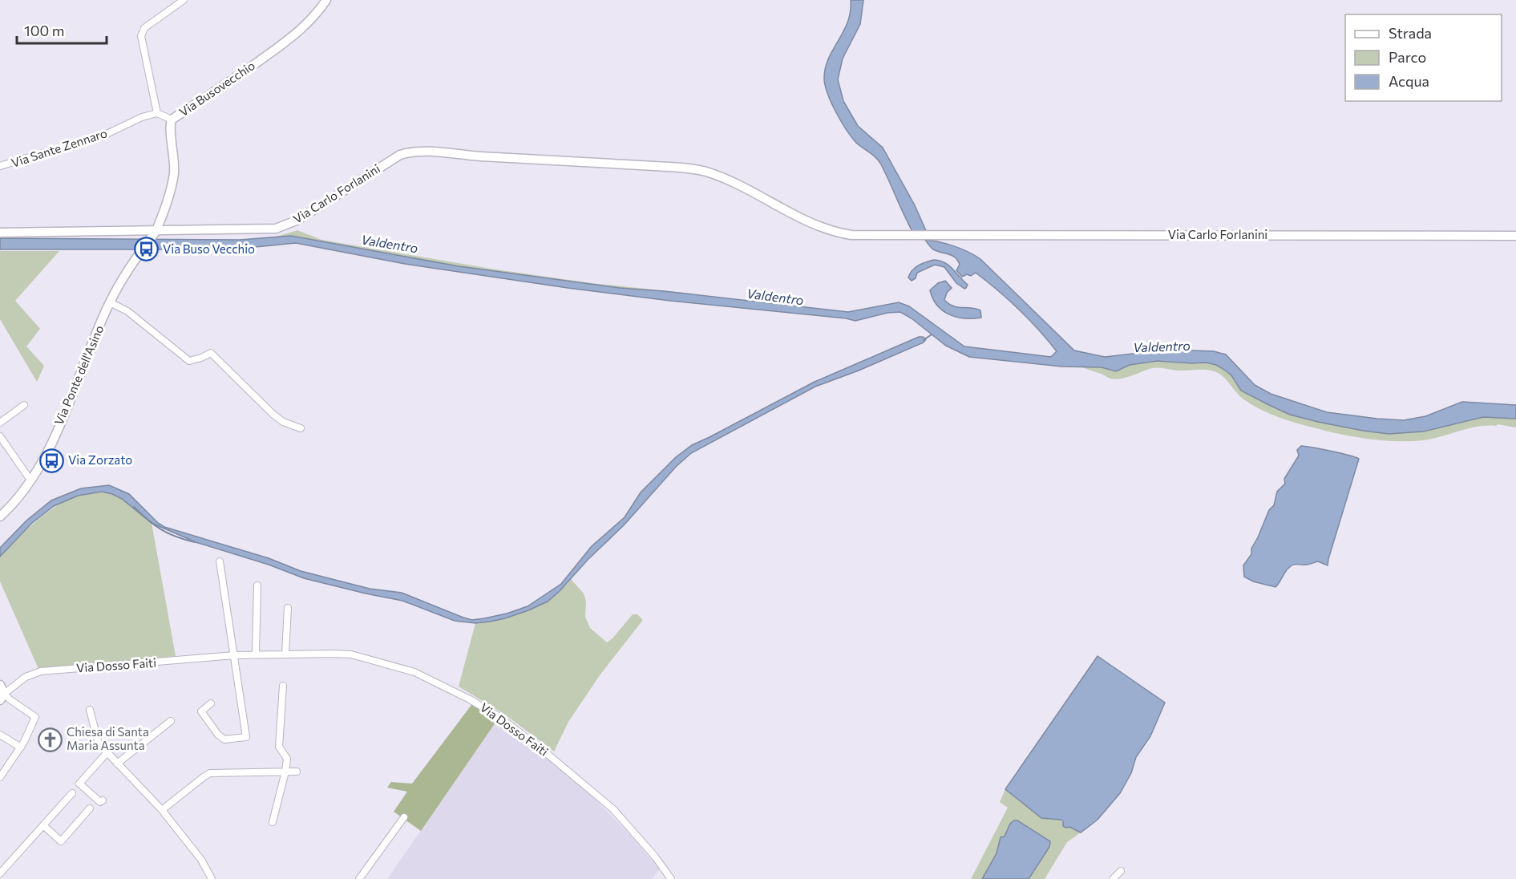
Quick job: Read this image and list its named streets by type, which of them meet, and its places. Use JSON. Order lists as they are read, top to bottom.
{
  "streets": {
    "main road": ["Via Busovecchio", "Via Carlo Forlanini", "Via Ponte dell'Asino"],
    "street": ["Via Sante Zennaro", "Via Dosso Faiti"]
  },
  "crossings": [
    ["Via Busovecchio", "Via Carlo Forlanini"],
    ["Via Busovecchio", "Via Ponte dell'Asino"],
    ["Via Carlo Forlanini", "Via Ponte dell'Asino"]
  ],
  "water": ["Valdentro"],
  "places": {
    "bus stop": ["Via Buso Vecchio", "Via Zorzato"],
    "church": ["Chiesa di Santa Maria Assunta"]
  },
  "legend": ["Strada", "Parco", "Acqua"],
  "scale_bar": "100 m"
}
